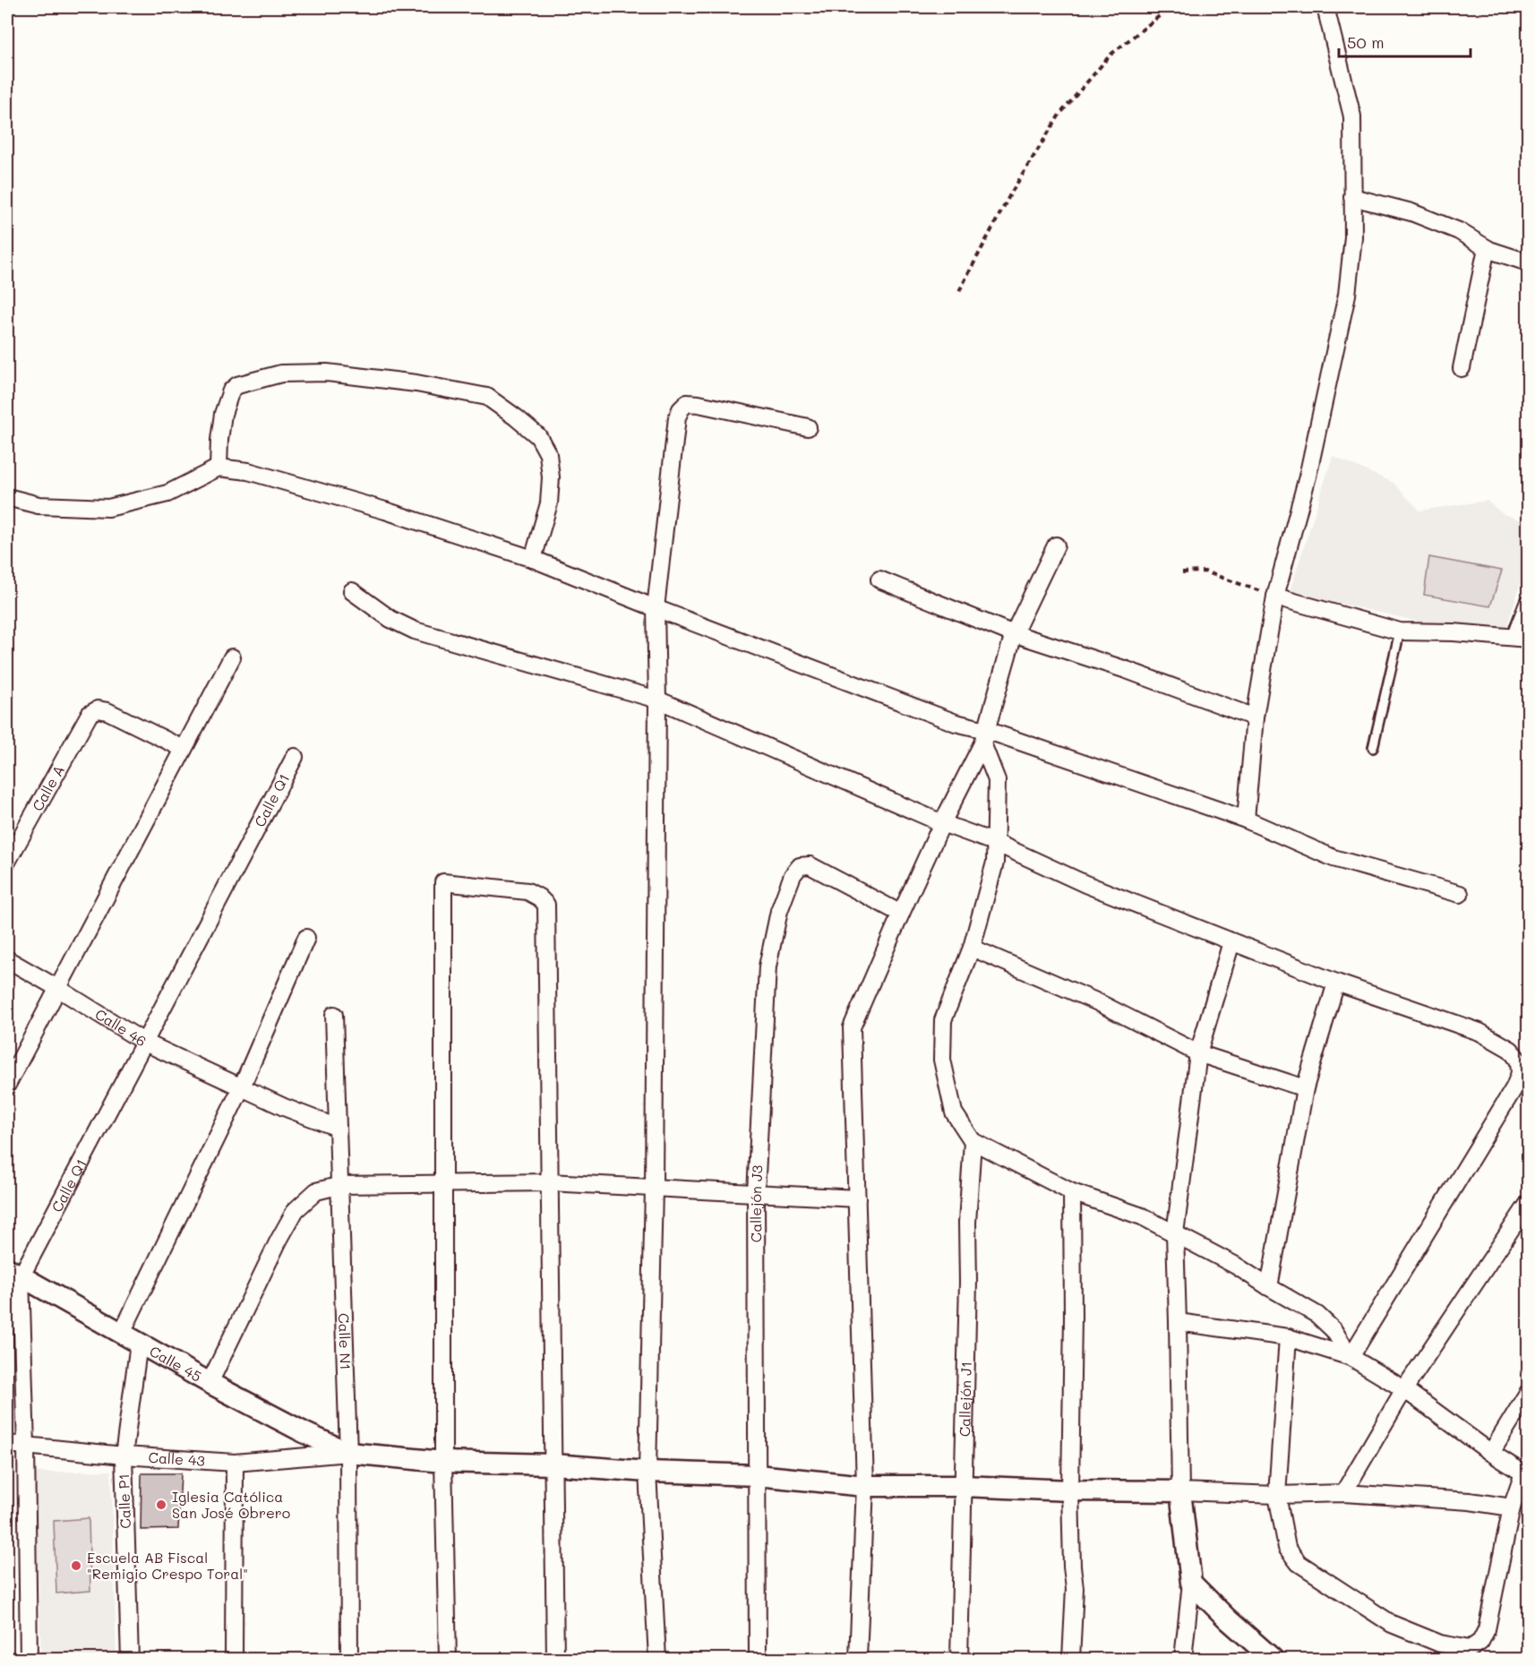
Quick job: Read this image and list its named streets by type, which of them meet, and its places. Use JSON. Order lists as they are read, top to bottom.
{
  "streets": {
    "street": [
      "Calle A",
      "Calle Q1",
      "Calle 46",
      "Callejón J3",
      "Calle N1",
      "Calle 45",
      "Callejón J1",
      "Calle 43",
      "Calle P1"
    ]
  },
  "crossings": [
    ["Calle Q1", "Calle 46"],
    ["Calle Q1", "Calle 45"],
    ["Calle Q1", "Calle 43"],
    ["Calle 46", "Calle P1"],
    ["Callejón J3", "Calle 45"],
    ["Calle N1", "Calle 45"],
    ["Calle N1", "Calle 43"],
    ["Calle 45", "Callejón J1"],
    ["Calle 45", "Calle 43"],
    ["Calle 45", "Calle P1"],
    ["Calle 43", "Calle P1"]
  ],
  "places": ["Iglesia Católica San José Obrero", "Escuela AB Fiscal \"Remigio Crespo Toral\""],
  "scale_bar": "50 m"
}
